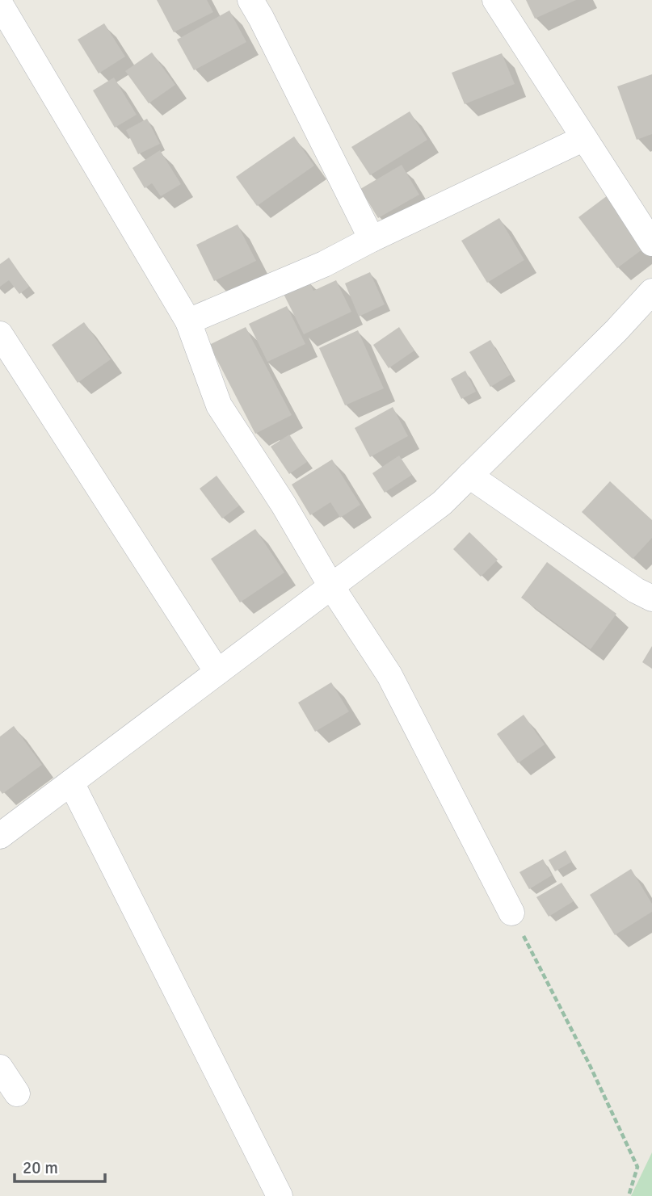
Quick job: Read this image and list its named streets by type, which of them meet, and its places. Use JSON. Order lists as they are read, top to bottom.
{
  "scale_bar": "20 m"
}
